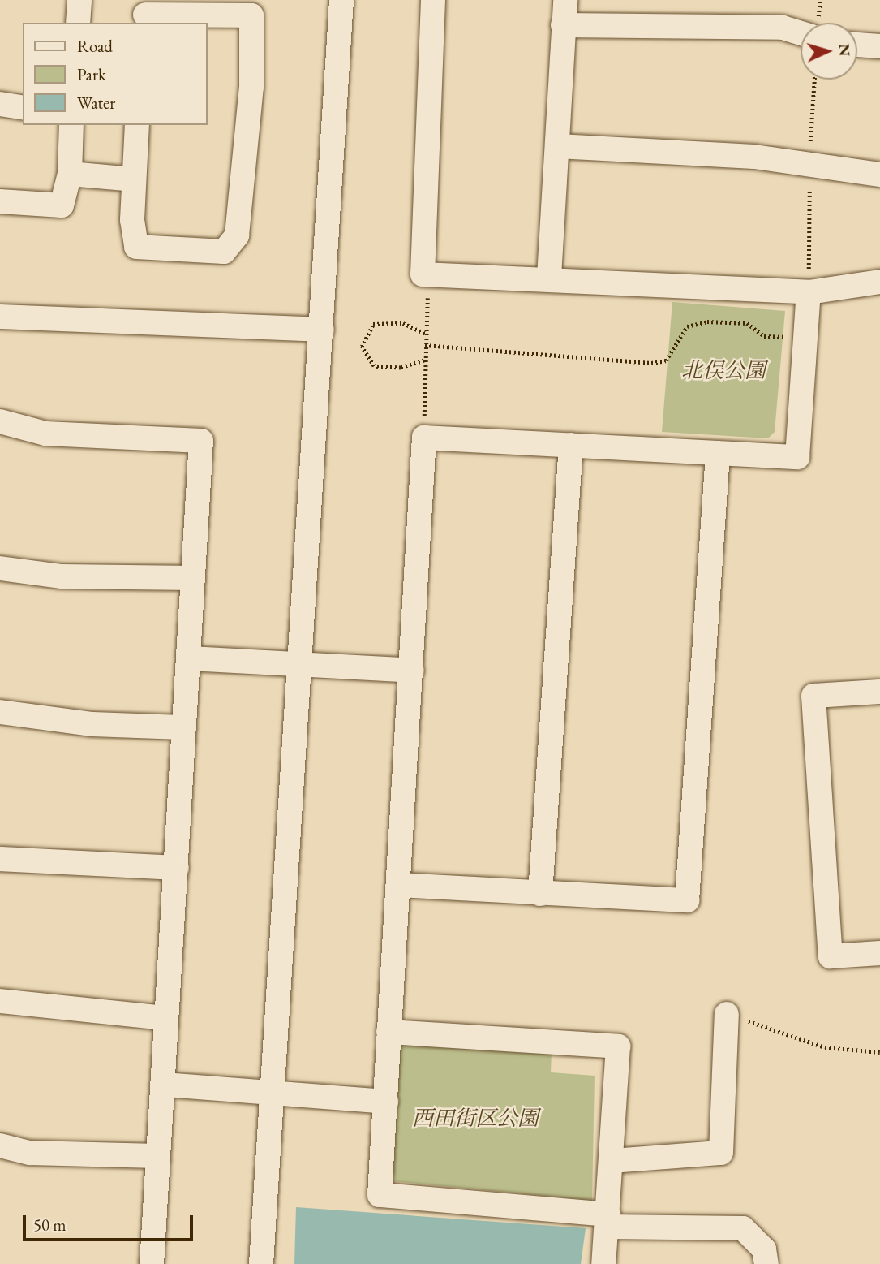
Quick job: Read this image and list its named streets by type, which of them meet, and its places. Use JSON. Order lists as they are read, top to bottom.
{
  "parks": ["北俣公園", "西田街区公園"],
  "legend": ["Road", "Park", "Water"],
  "scale_bar": "50 m",
  "north": "right"
}
